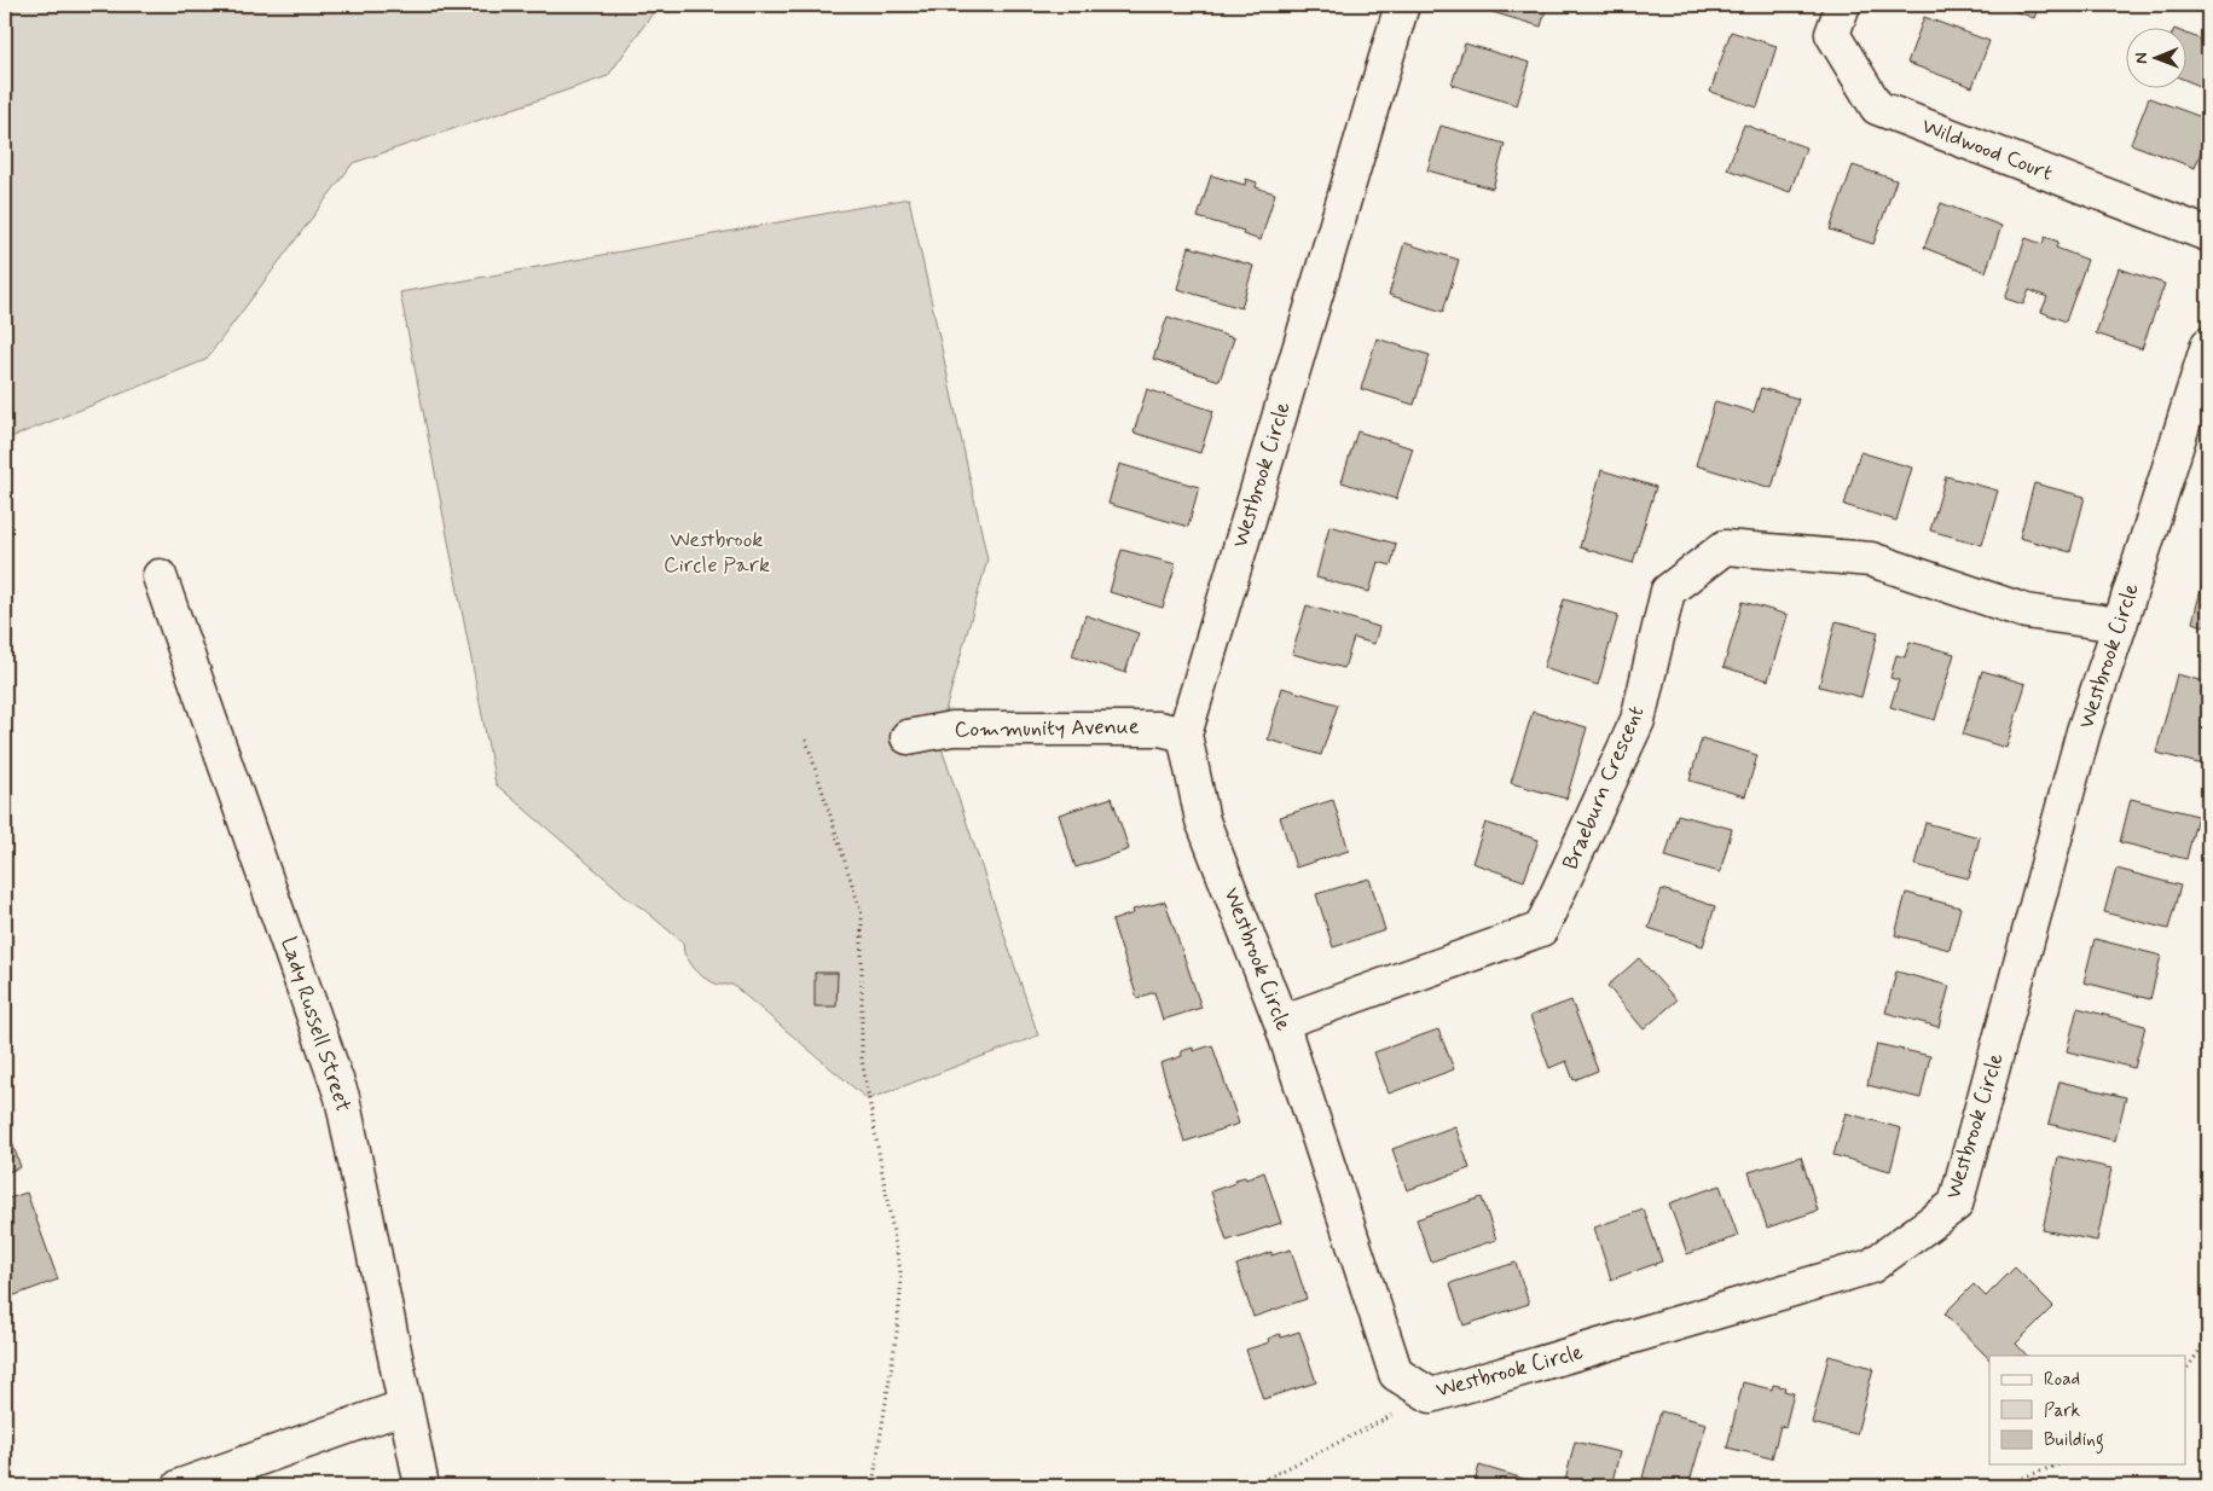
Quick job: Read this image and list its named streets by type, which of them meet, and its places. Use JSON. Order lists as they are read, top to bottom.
{
  "streets": {
    "street": [
      "Wildwood Court",
      "Westbrook Circle",
      "Community Avenue",
      "Braeburn Crescent",
      "Lady Russell Street"
    ]
  },
  "crossings": [
    ["Westbrook Circle", "Community Avenue"],
    ["Westbrook Circle", "Braeburn Crescent"]
  ],
  "parks": ["Westbrook Circle Park"],
  "legend": ["Road", "Park", "Building"],
  "north": "left"
}
